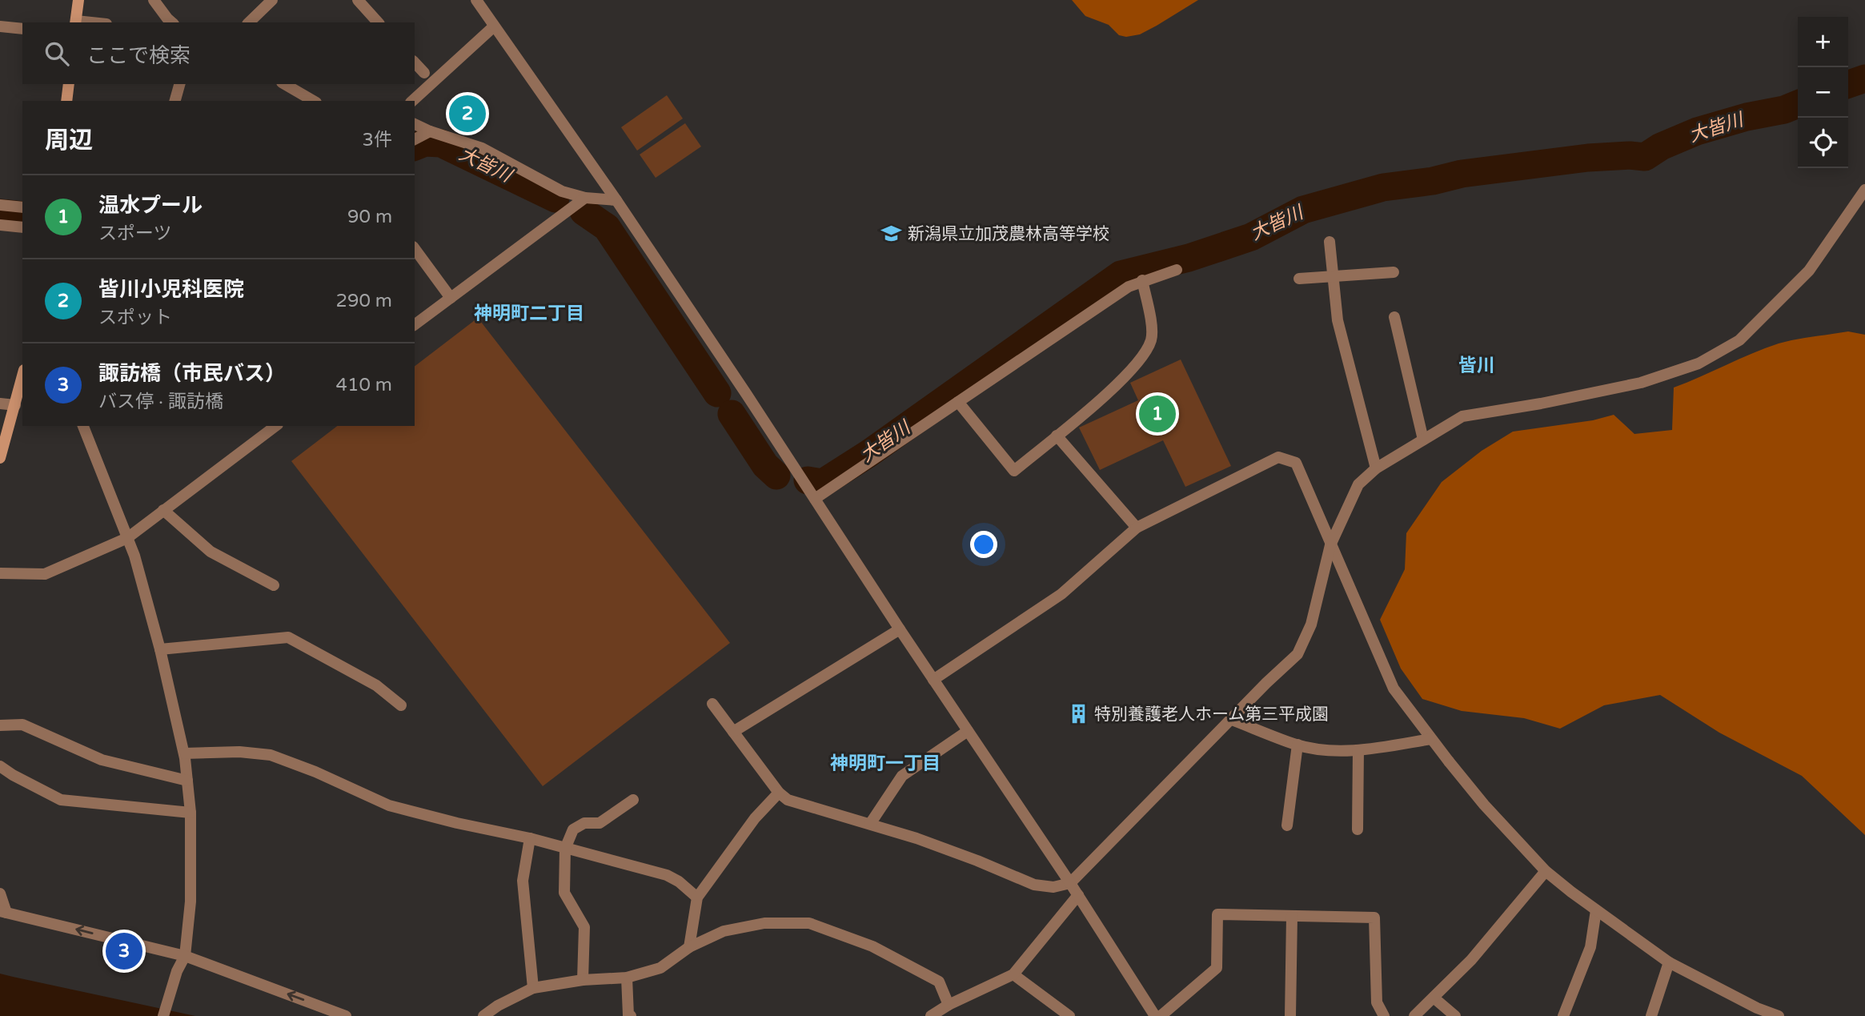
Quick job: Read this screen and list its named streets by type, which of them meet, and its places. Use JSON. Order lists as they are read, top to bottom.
{
  "districts": ["神明町二丁目", "皆川", "神明町一丁目"],
  "water": ["大皆川"],
  "places": {
    "school or university": ["新潟県立加茂農林高等学校"],
    "building": ["特別養護老人ホーム第三平成園"]
  },
  "page": {
    "map_buttons": ["+", "−"],
    "search": "ここで検索",
    "pins": ["2", "1", "3"],
    "heading": ["周辺", "3件"],
    "list": [
      {
        "mark": "1",
        "name": "温水プール",
        "note": "スポーツ",
        "value": "90 m"
      },
      {
        "mark": "2",
        "name": "皆川小児科医院",
        "note": "スポット",
        "value": "290 m"
      },
      {
        "mark": "3",
        "name": "諏訪橋（市民バス）",
        "note": "バス停 · 諏訪橋",
        "value": "410 m"
      }
    ]
  }
}
